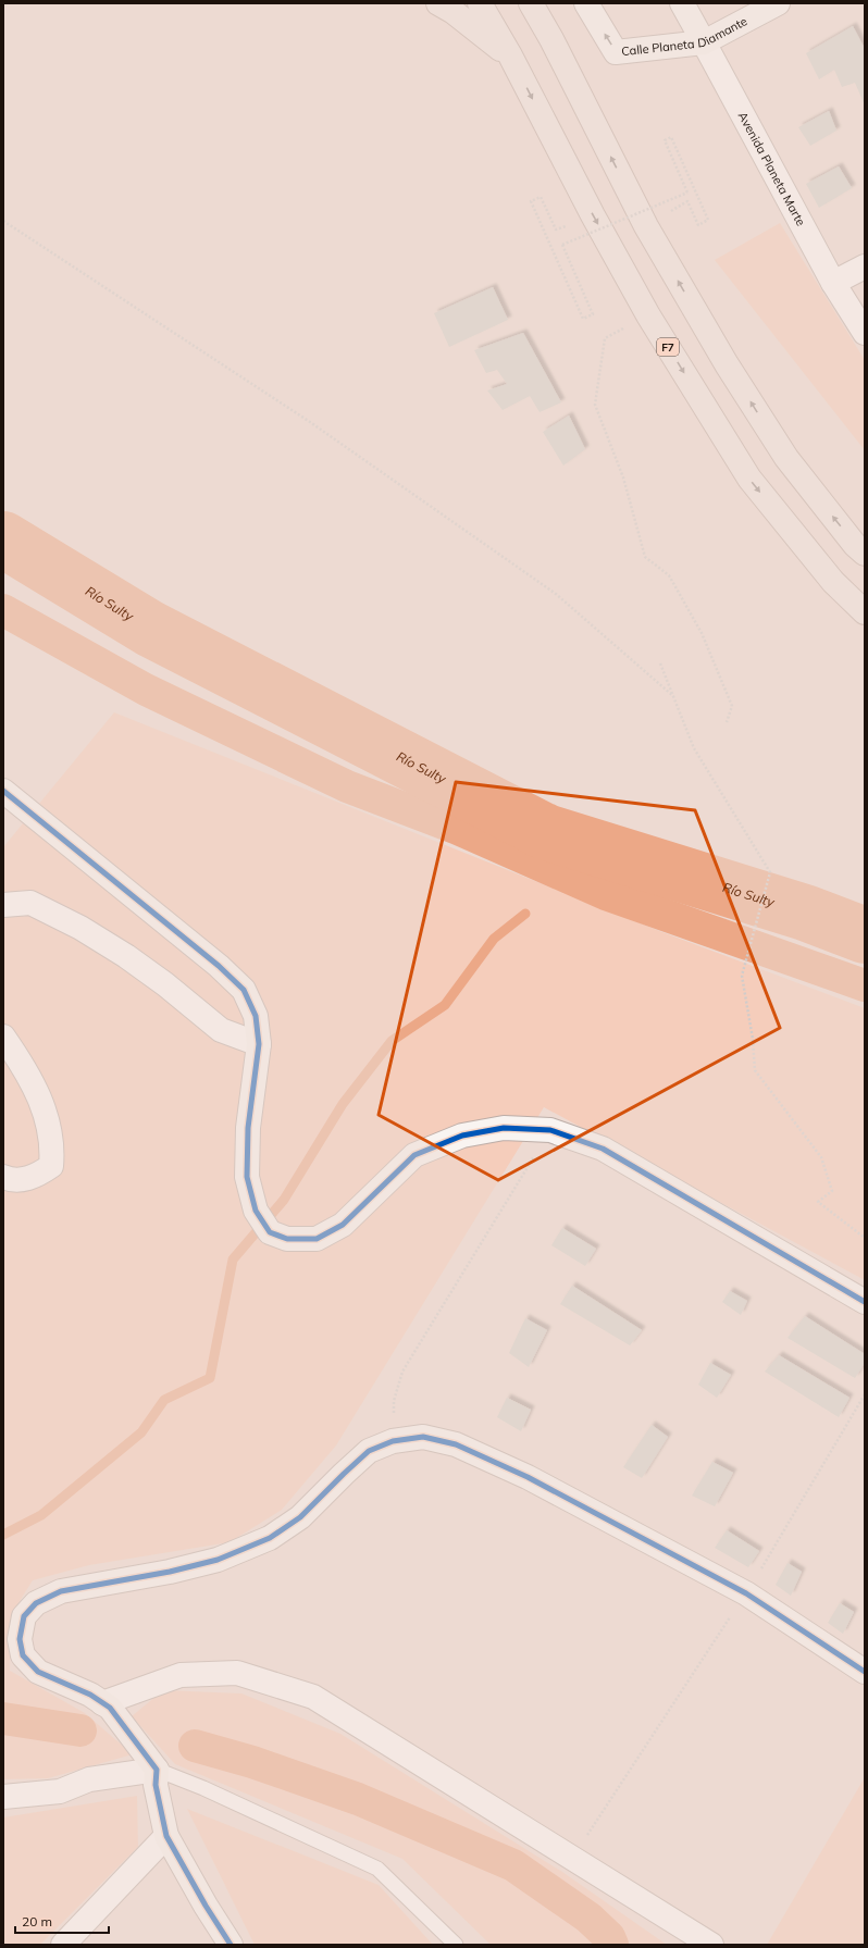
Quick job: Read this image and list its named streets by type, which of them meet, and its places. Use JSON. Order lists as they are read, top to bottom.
{
  "streets": {
    "highway": ["F7"],
    "street": ["Calle Planeta Diamante", "Avenida Planeta Marte"]
  },
  "crossings": [
    ["Calle Planeta Diamante", "Avenida Planeta Marte"]
  ],
  "one_way": ["Calle Planeta Diamante"],
  "water": ["Río Sulty"],
  "scale_bar": "20 m"
}
